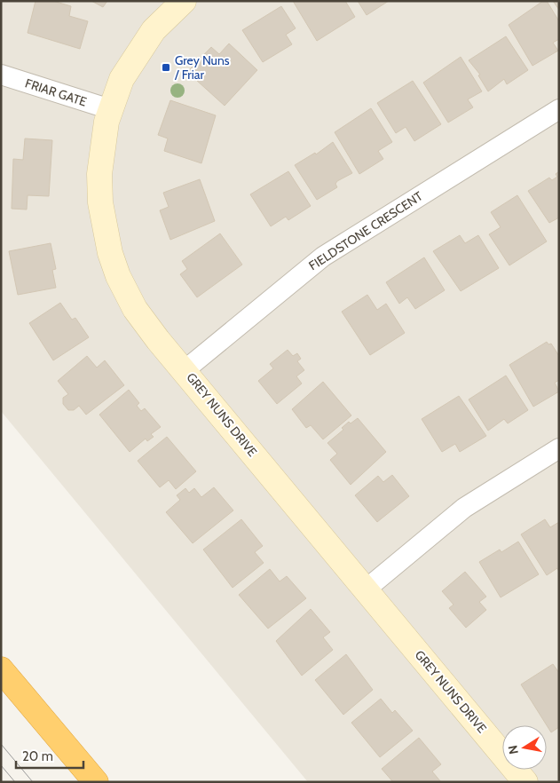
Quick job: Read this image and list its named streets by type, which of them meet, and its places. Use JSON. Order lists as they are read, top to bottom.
{
  "streets": {
    "street": ["FRIAR GATE", "FIELDSTONE CRESCENT", "GREY NUNS DRIVE"]
  },
  "crossings": [
    ["FRIAR GATE", "GREY NUNS DRIVE"],
    ["FIELDSTONE CRESCENT", "GREY NUNS DRIVE"]
  ],
  "places": {
    "transit": ["Grey Nuns / Friar"]
  },
  "scale_bar": "20 m",
  "north": "left"
}
